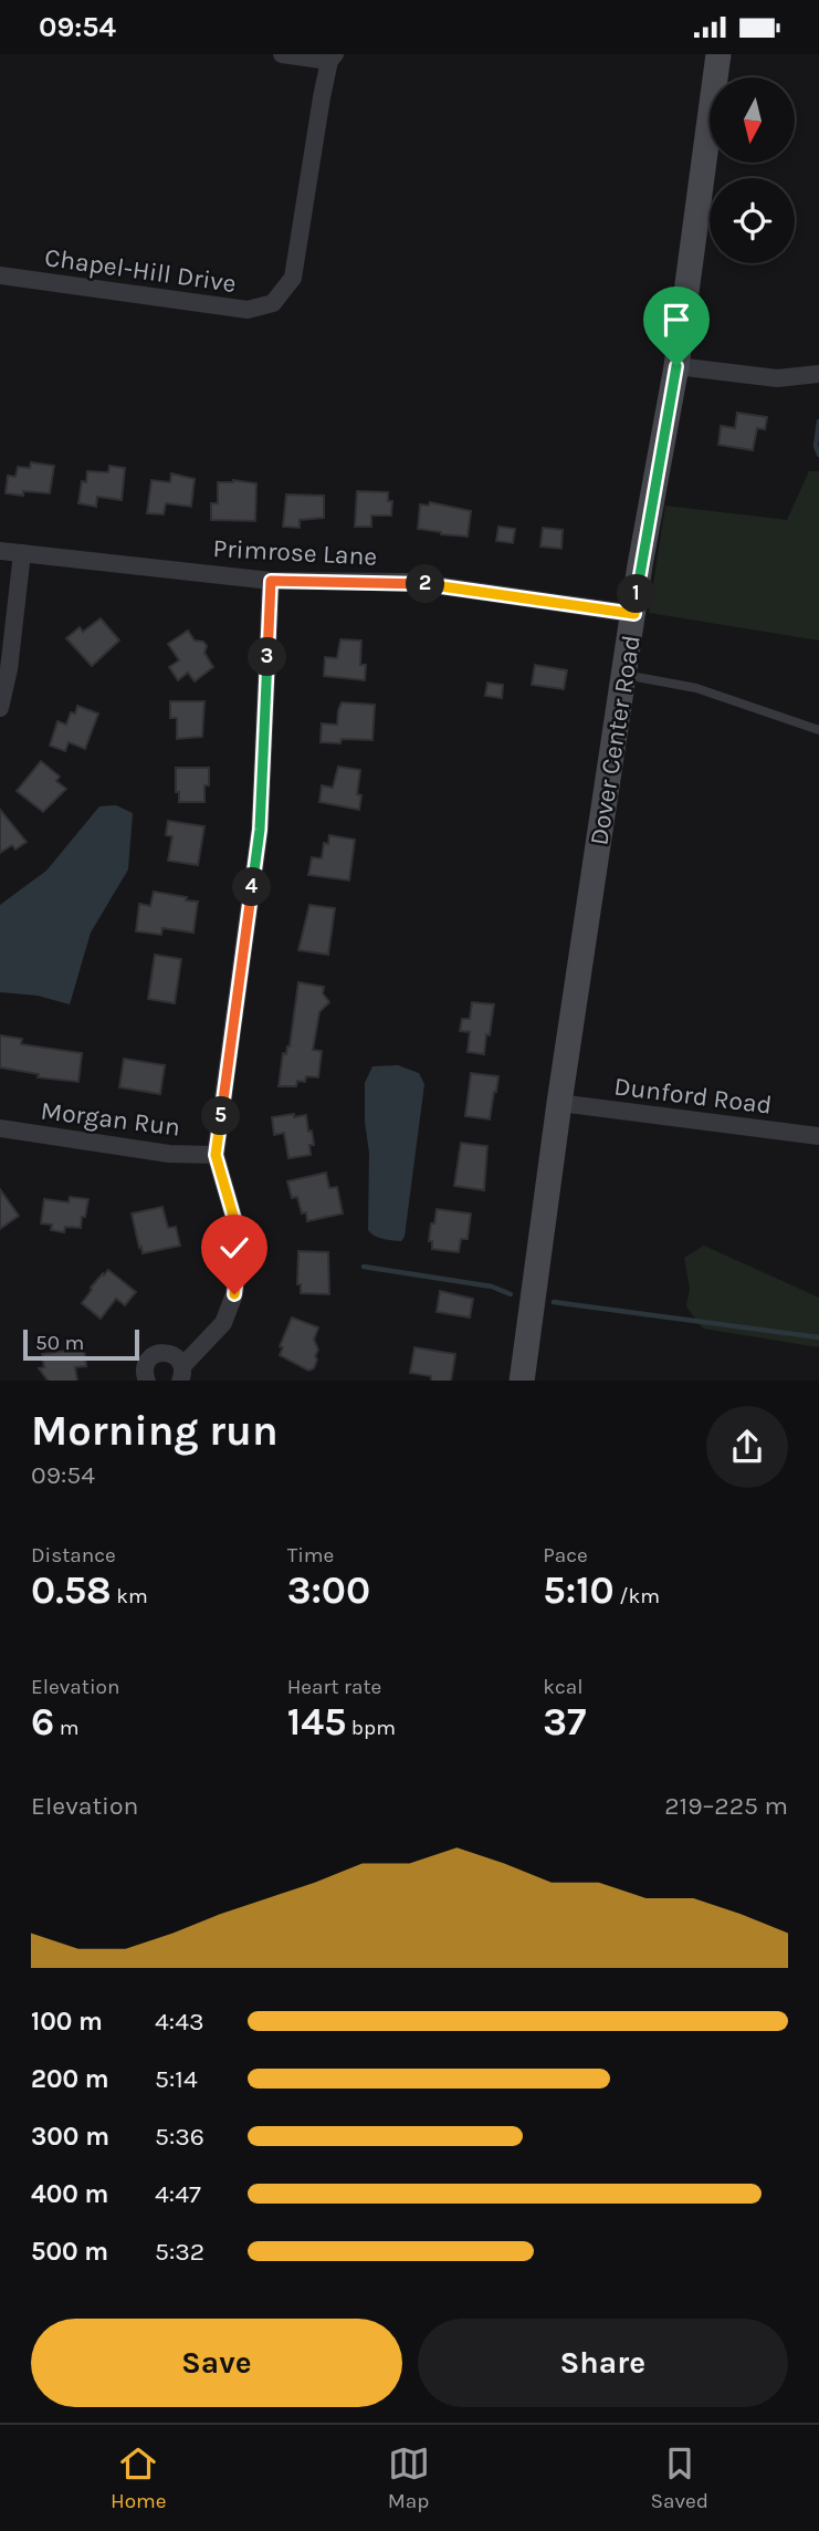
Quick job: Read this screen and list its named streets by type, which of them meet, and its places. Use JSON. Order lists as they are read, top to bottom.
{
  "streets": {
    "street": [
      "Chapel-Hill Drive",
      "Primrose Lane",
      "Dover Center Road",
      "Dunford Road",
      "Morgan Run"
    ]
  },
  "crossings": [
    ["Primrose Lane", "Dover Center Road"],
    ["Dover Center Road", "Dunford Road"]
  ],
  "scale_bar": "50 m",
  "north": "bottom",
  "page": {
    "status": "09:54",
    "pins": [
      "2",
      "1",
      "3",
      "4",
      "5"
    ],
    "scale": "50 m",
    "heading": ["Morning run", "09:54"],
    "stats": [
      ["Distance", "0.58 km"],
      ["Time", "3:00"],
      ["Pace", "5:10 /km"],
      ["Elevation", "6 m"],
      ["Heart rate", "145 bpm"],
      ["kcal", "37"]
    ],
    "chart": ["Elevation", "219–225 m"],
    "list": [
      {
        "name": "100 m",
        "note": "4:43"
      },
      {
        "name": "200 m",
        "note": "5:14"
      },
      {
        "name": "300 m",
        "note": "5:36"
      },
      {
        "name": "400 m",
        "note": "4:47"
      },
      {
        "name": "500 m",
        "note": "5:32"
      }
    ],
    "buttons": ["Save", "Share"],
    "tabs": ["Home", "Map", "Saved"]
  }
}
